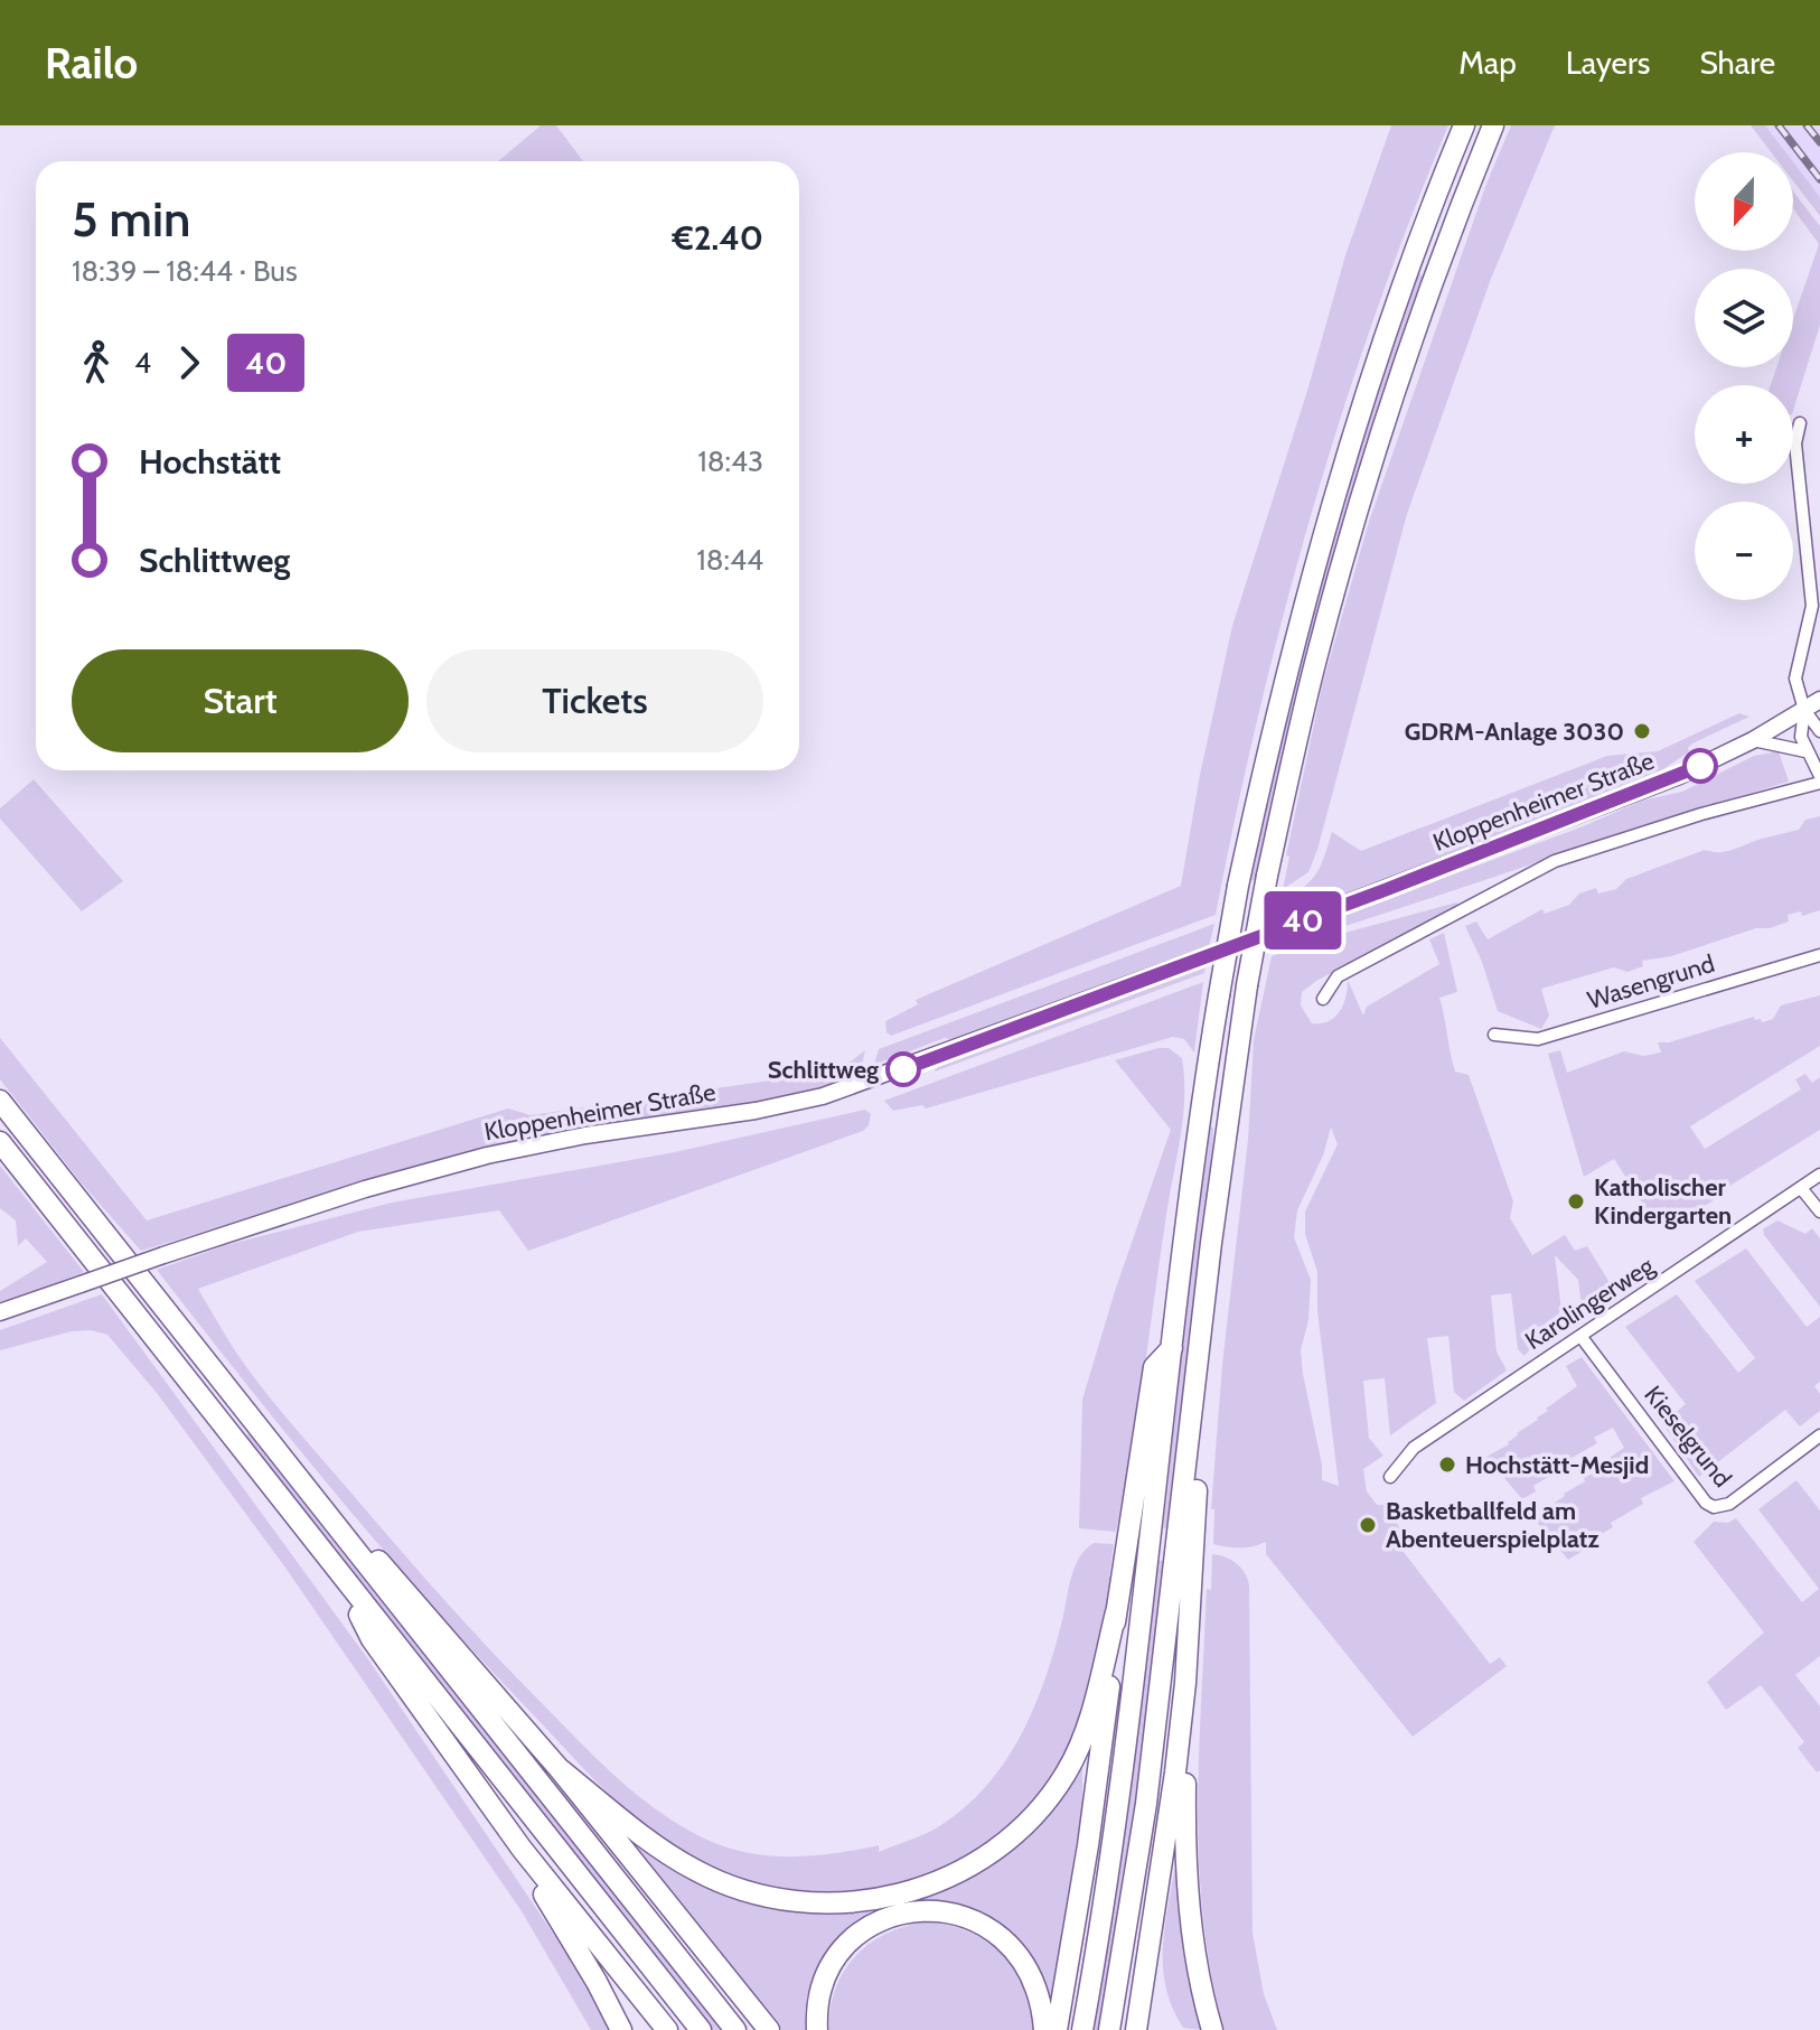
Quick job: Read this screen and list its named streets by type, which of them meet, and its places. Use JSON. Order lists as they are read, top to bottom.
{
  "streets": {
    "main road": ["Kloppenheimer Straße"],
    "street": ["Wasengrund", "Karolingerweg", "Kieselgrund"]
  },
  "crossings": [
    ["Karolingerweg", "Kieselgrund"]
  ],
  "places": [
    "GDRM-Anlage 3030",
    "Schlittweg",
    "Katholischer Kindergarten",
    "Hochstätt-Mesjid",
    "Basketballfeld am Abenteuerspielplatz"
  ],
  "lines": ["bus line 40"],
  "north": "bottom",
  "page": {
    "header": "Railo",
    "nav": ["Map", "Layers", "Share"],
    "on_map": "40",
    "map_buttons": ["+", "−"],
    "heading": ["5 min", "18:39 – 18:44 · Bus", "€2.40"],
    "legs": ["4", "40"],
    "list": [
      {
        "name": "Hochstätt",
        "value": "18:43"
      },
      {
        "name": "Schlittweg",
        "value": "18:44"
      }
    ],
    "buttons": ["Start", "Tickets"]
  }
}
